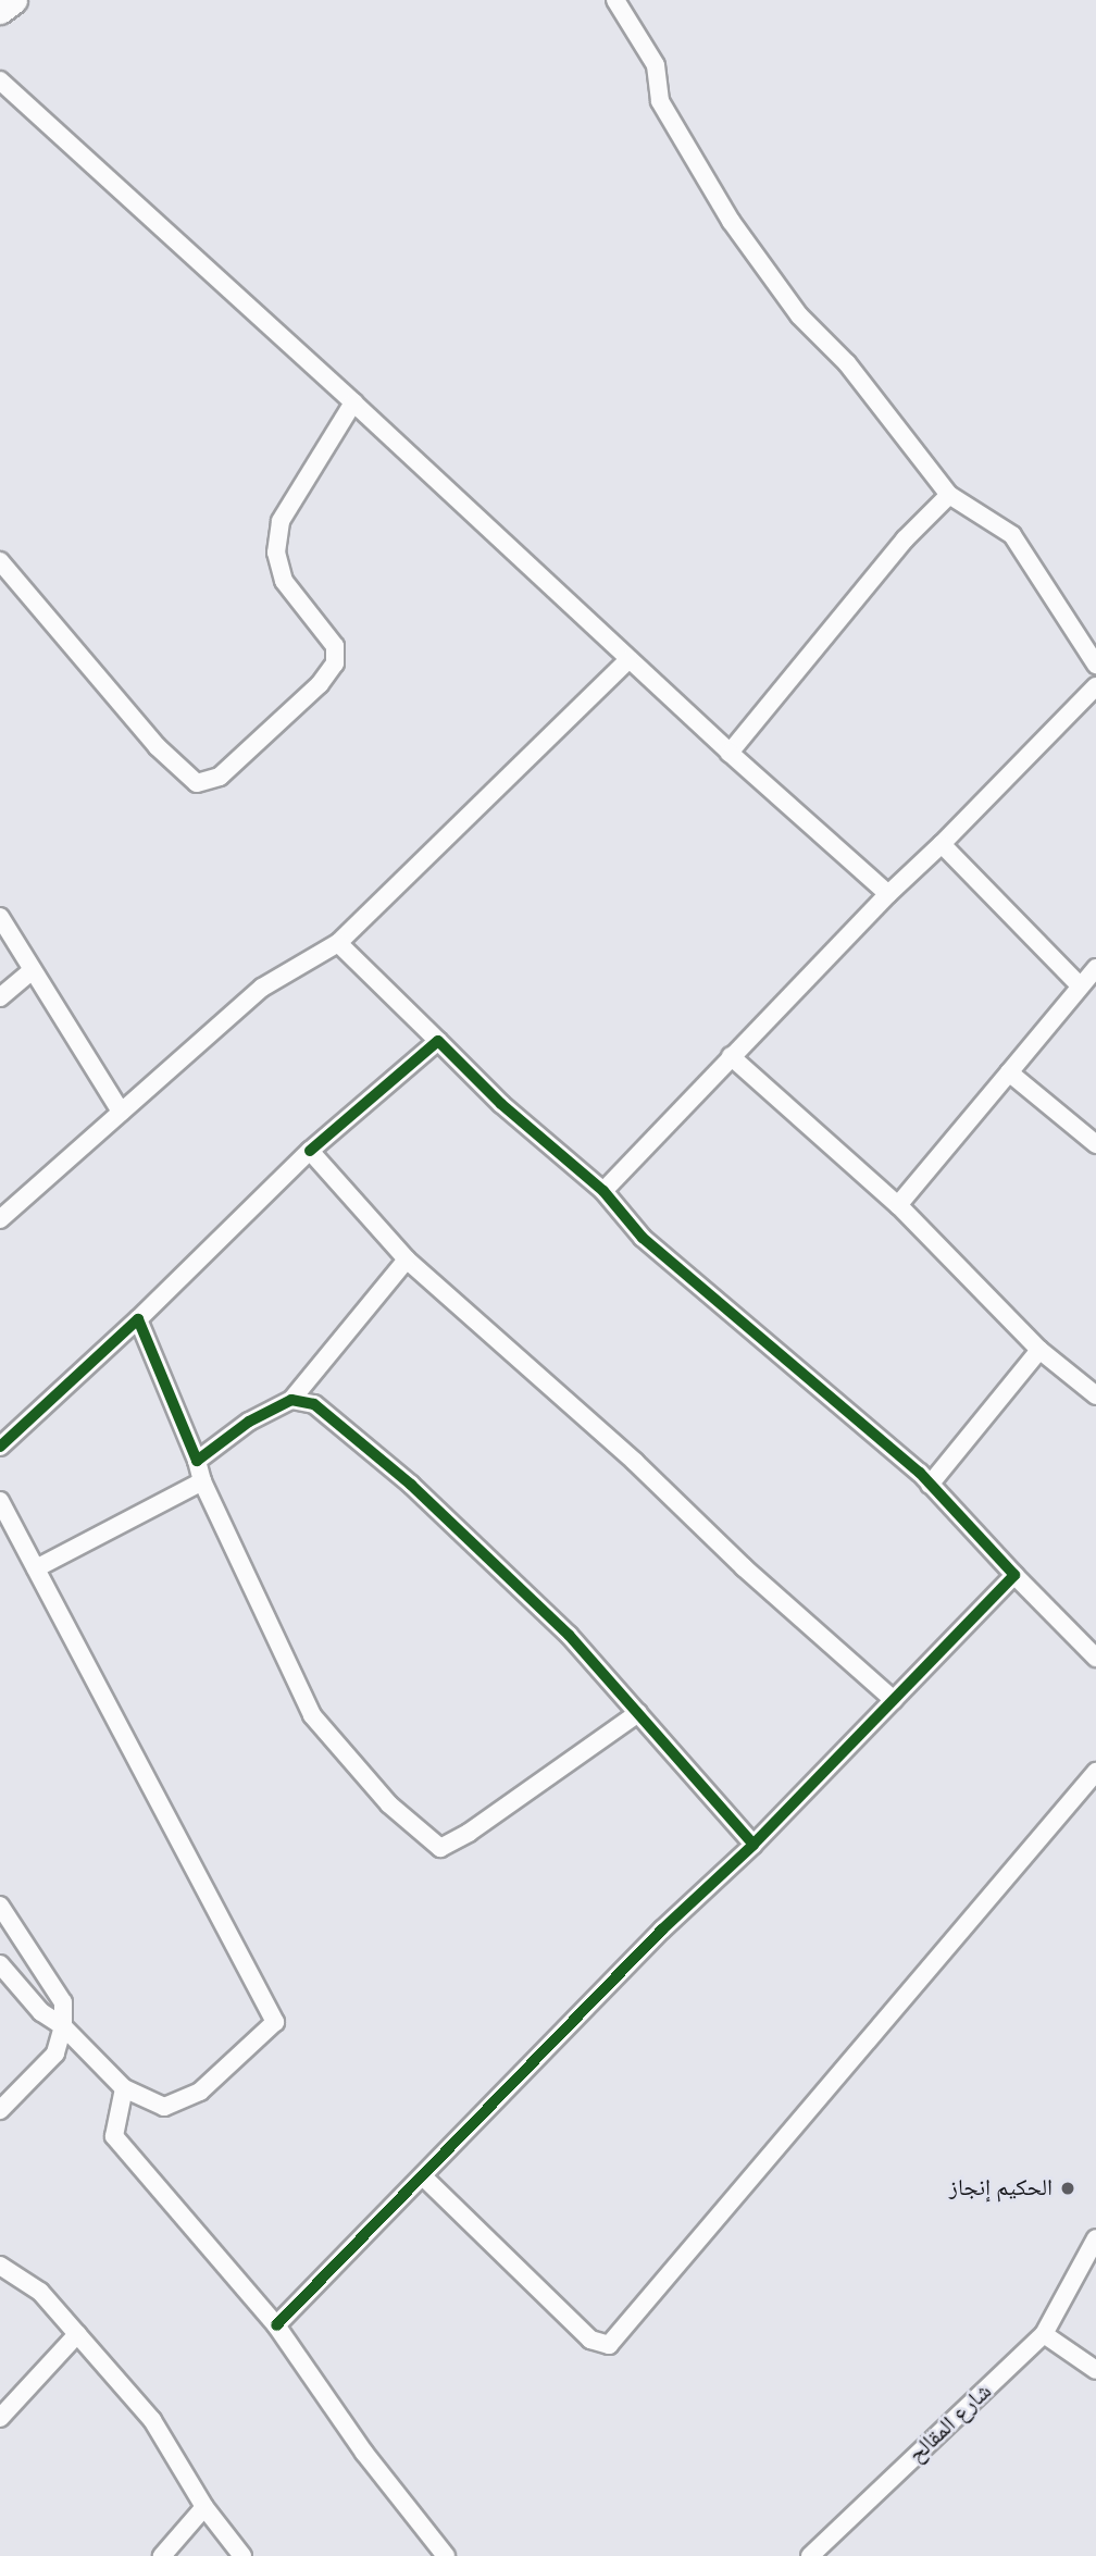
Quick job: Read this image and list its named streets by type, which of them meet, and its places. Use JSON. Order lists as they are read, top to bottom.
{
  "streets": {
    "street": ["شارع المقالح"]
  },
  "places": ["الحكيم إنجاز"]
}
